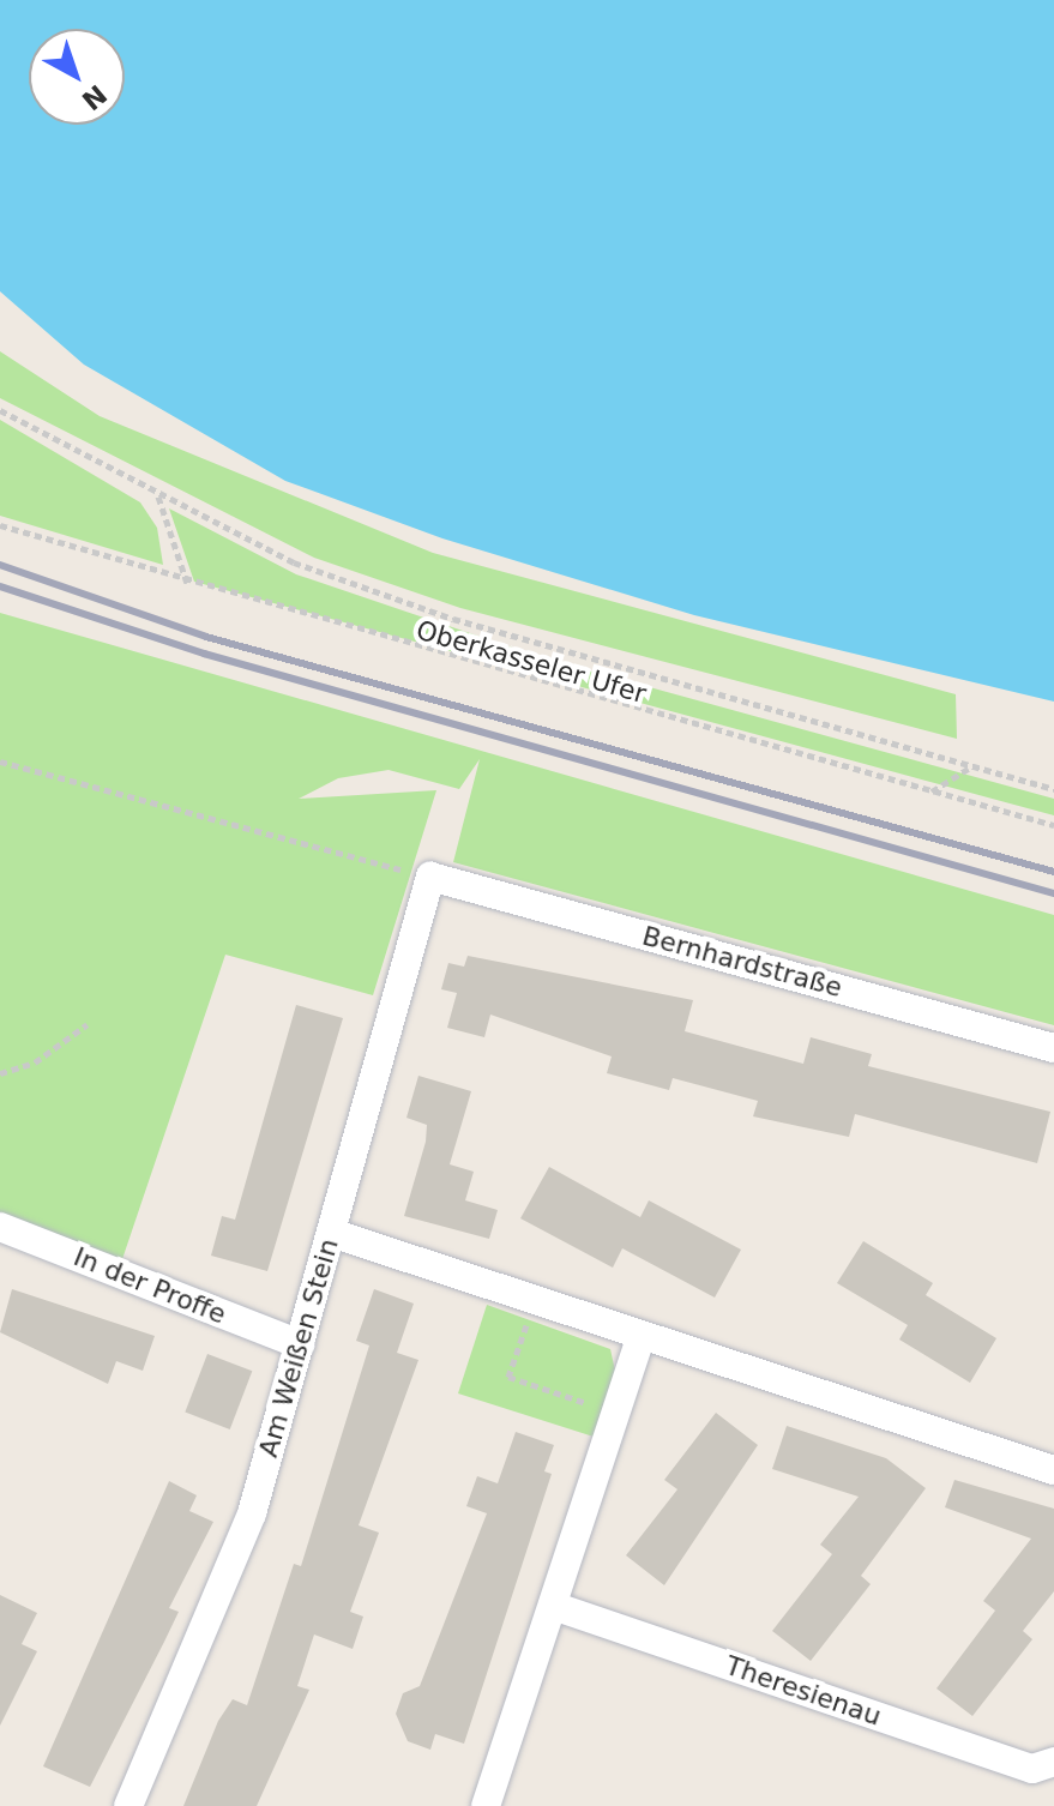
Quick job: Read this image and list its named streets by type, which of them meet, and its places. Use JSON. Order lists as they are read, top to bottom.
{
  "streets": {
    "street": [
      "Bernhardstraße",
      "In der Proffe",
      "Am Weißen Stein",
      "Theresienau"
    ],
    "path": ["Oberkasseler Ufer"]
  },
  "crossings": [
    ["Bernhardstraße", "Am Weißen Stein"],
    ["In der Proffe", "Am Weißen Stein"]
  ],
  "north": "bottom right"
}
